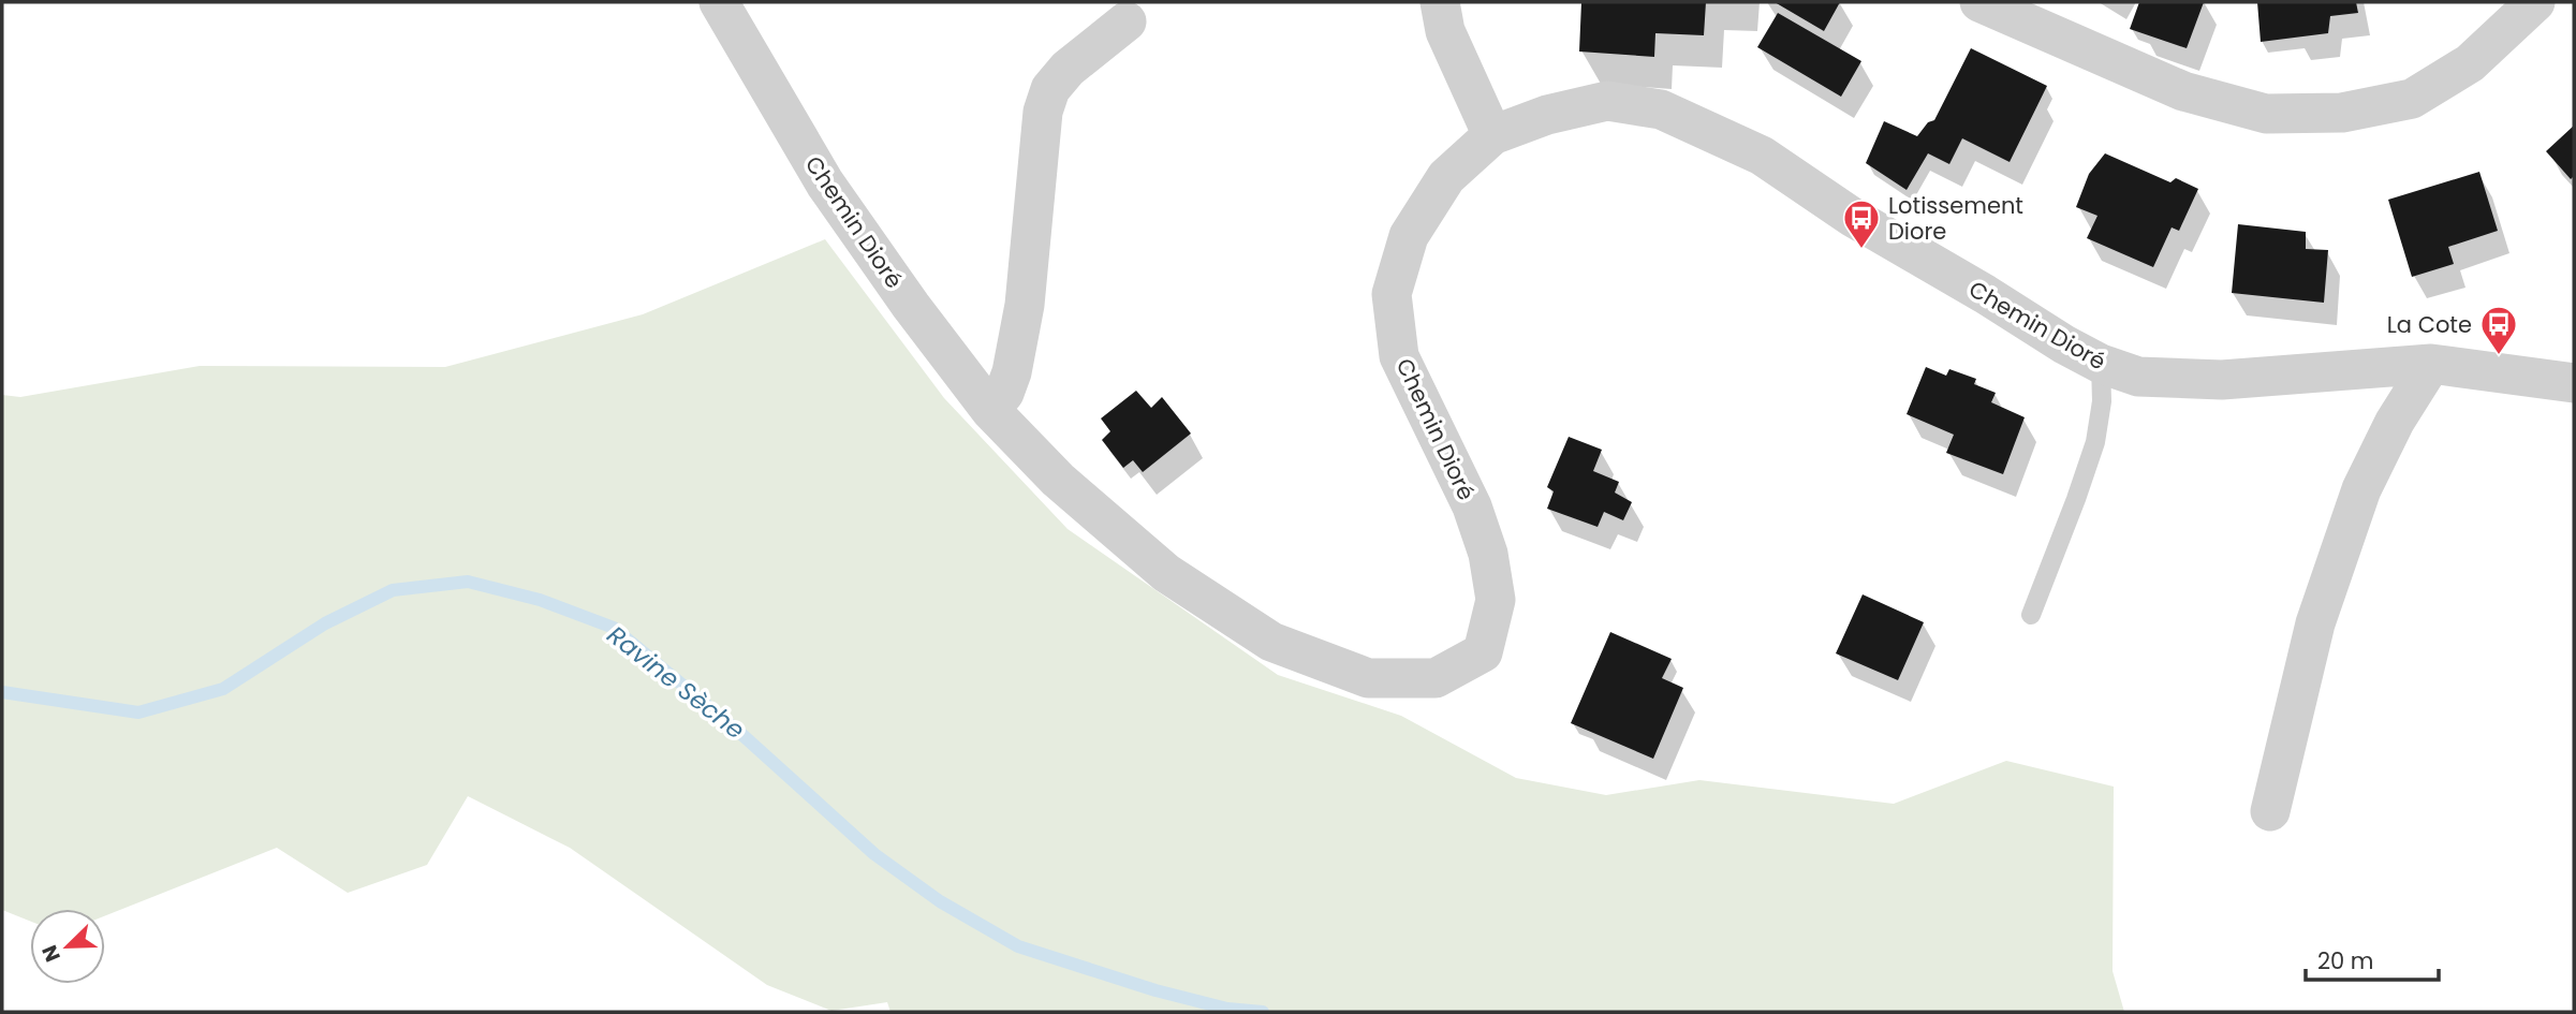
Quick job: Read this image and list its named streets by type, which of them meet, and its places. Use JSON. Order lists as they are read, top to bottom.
{
  "streets": {
    "street": ["Chemin Dioré"]
  },
  "water": ["Ravine Sèche"],
  "places": {
    "bus stop": ["Lotissement Diore", "La Cote"]
  },
  "scale_bar": "20 m",
  "north": "bottom left"
}
